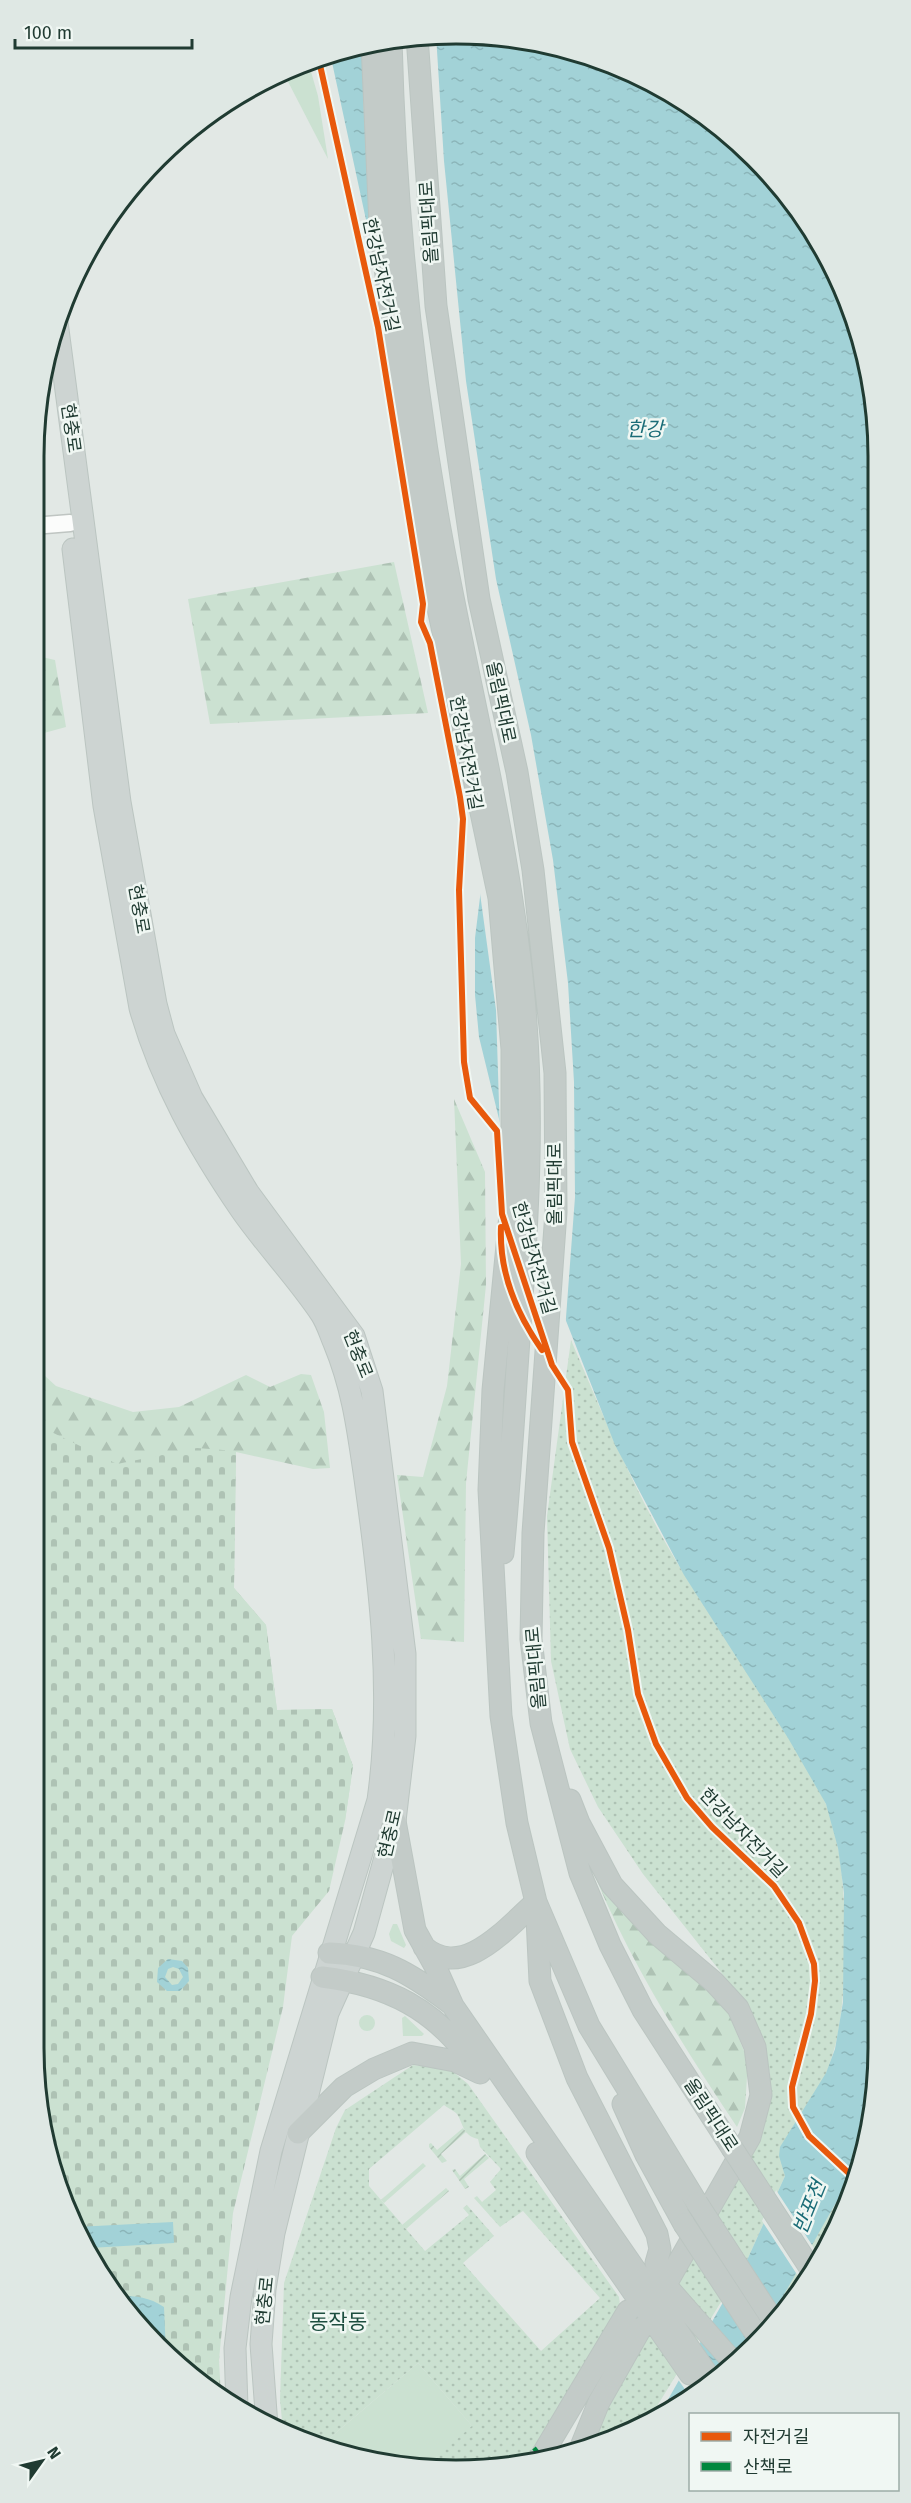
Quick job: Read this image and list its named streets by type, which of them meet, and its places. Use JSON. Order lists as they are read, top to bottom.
{
  "streets": {
    "highway": ["올림픽대로"],
    "main road": ["현충로"],
    "cycle path": ["한강남자전거길"]
  },
  "districts": ["동작동"],
  "water": ["한강", "반포천"],
  "legend": ["자전거길", "산책로"],
  "scale_bar": "100 m",
  "north": "top right"
}
